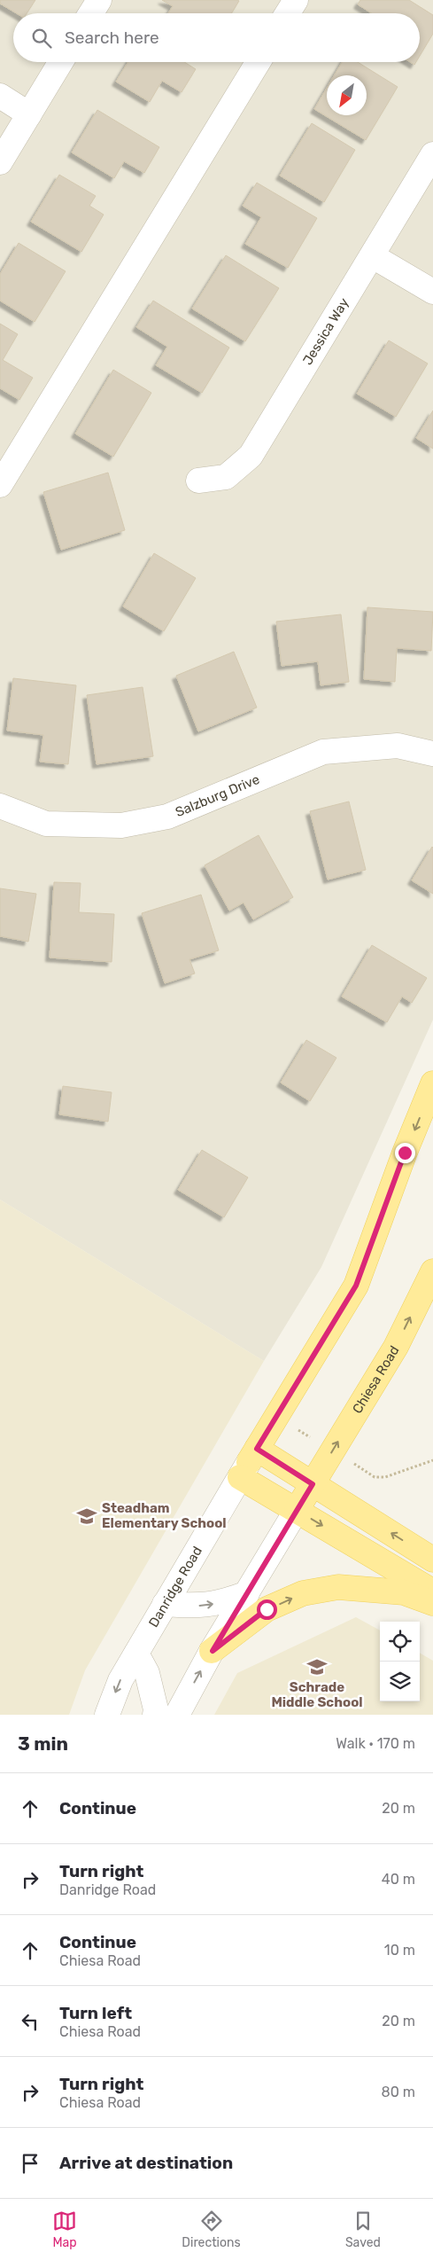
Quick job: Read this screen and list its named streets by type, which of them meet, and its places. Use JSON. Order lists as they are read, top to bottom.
{
  "streets": {
    "main road": ["Chiesa Road"],
    "street": ["Jessica Way", "Salzburg Drive", "Danridge Road"]
  },
  "places": {
    "school or university": ["Steadham Elementary School", "Schrade Middle School"]
  },
  "north": "bottom left",
  "page": {
    "search": "Search here",
    "heading": ["3 min", "Walk · 170 m"],
    "list": [
      ["Continue", "20 m"],
      ["Turn right", "Danridge Road", "40 m"],
      ["Continue", "Chiesa Road", "10 m"],
      ["Turn left", "Chiesa Road", "20 m"],
      ["Turn right", "Chiesa Road", "80 m"],
      "Arrive at destination"
    ],
    "nav": ["Map", "Directions", "Saved"]
  }
}
